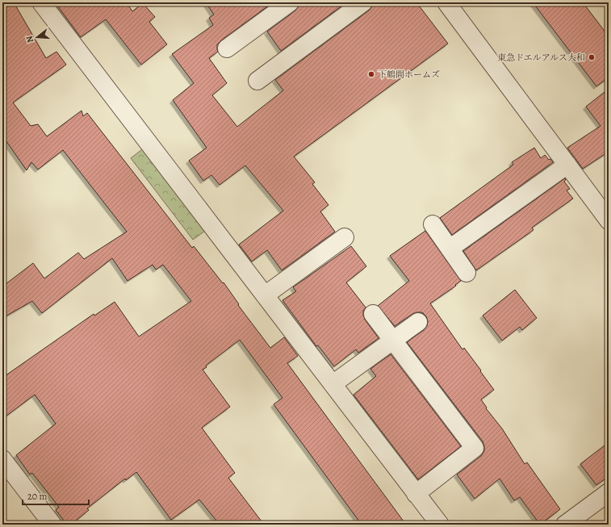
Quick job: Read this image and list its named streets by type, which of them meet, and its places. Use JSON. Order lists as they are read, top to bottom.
{
  "places": ["東急ドエルアルス大和", "下鶴間ホームズ"],
  "scale_bar": "20 m",
  "north": "left"
}
